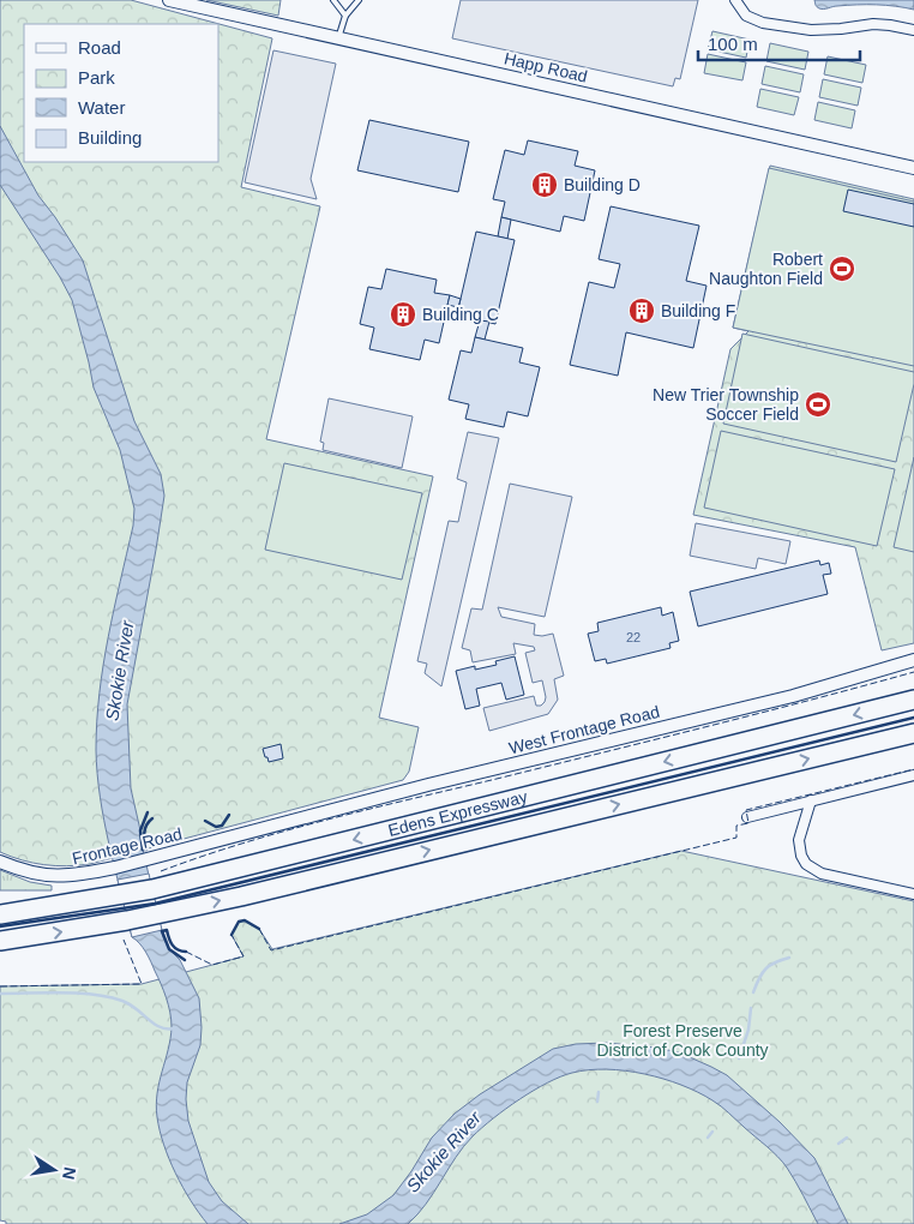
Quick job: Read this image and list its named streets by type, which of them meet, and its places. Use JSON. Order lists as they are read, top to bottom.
{
  "streets": {
    "highway": ["Edens Expressway"],
    "street": ["Happ Road", "West Frontage Road", "Frontage Road"]
  },
  "crossings": [
    ["West Frontage Road", "Frontage Road"]
  ],
  "water": ["Skokie River"],
  "parks": ["Forest Preserve District of Cook County"],
  "places": {
    "building": ["Building D", "Building F", "Building C"],
    "sports": ["Robert Naughton Field", "New Trier Township Soccer Field"]
  },
  "house_numbers": ["22"],
  "legend": [
    "Road",
    "Park",
    "Water",
    "Building"
  ],
  "scale_bar": "100 m",
  "north": "right"
}
